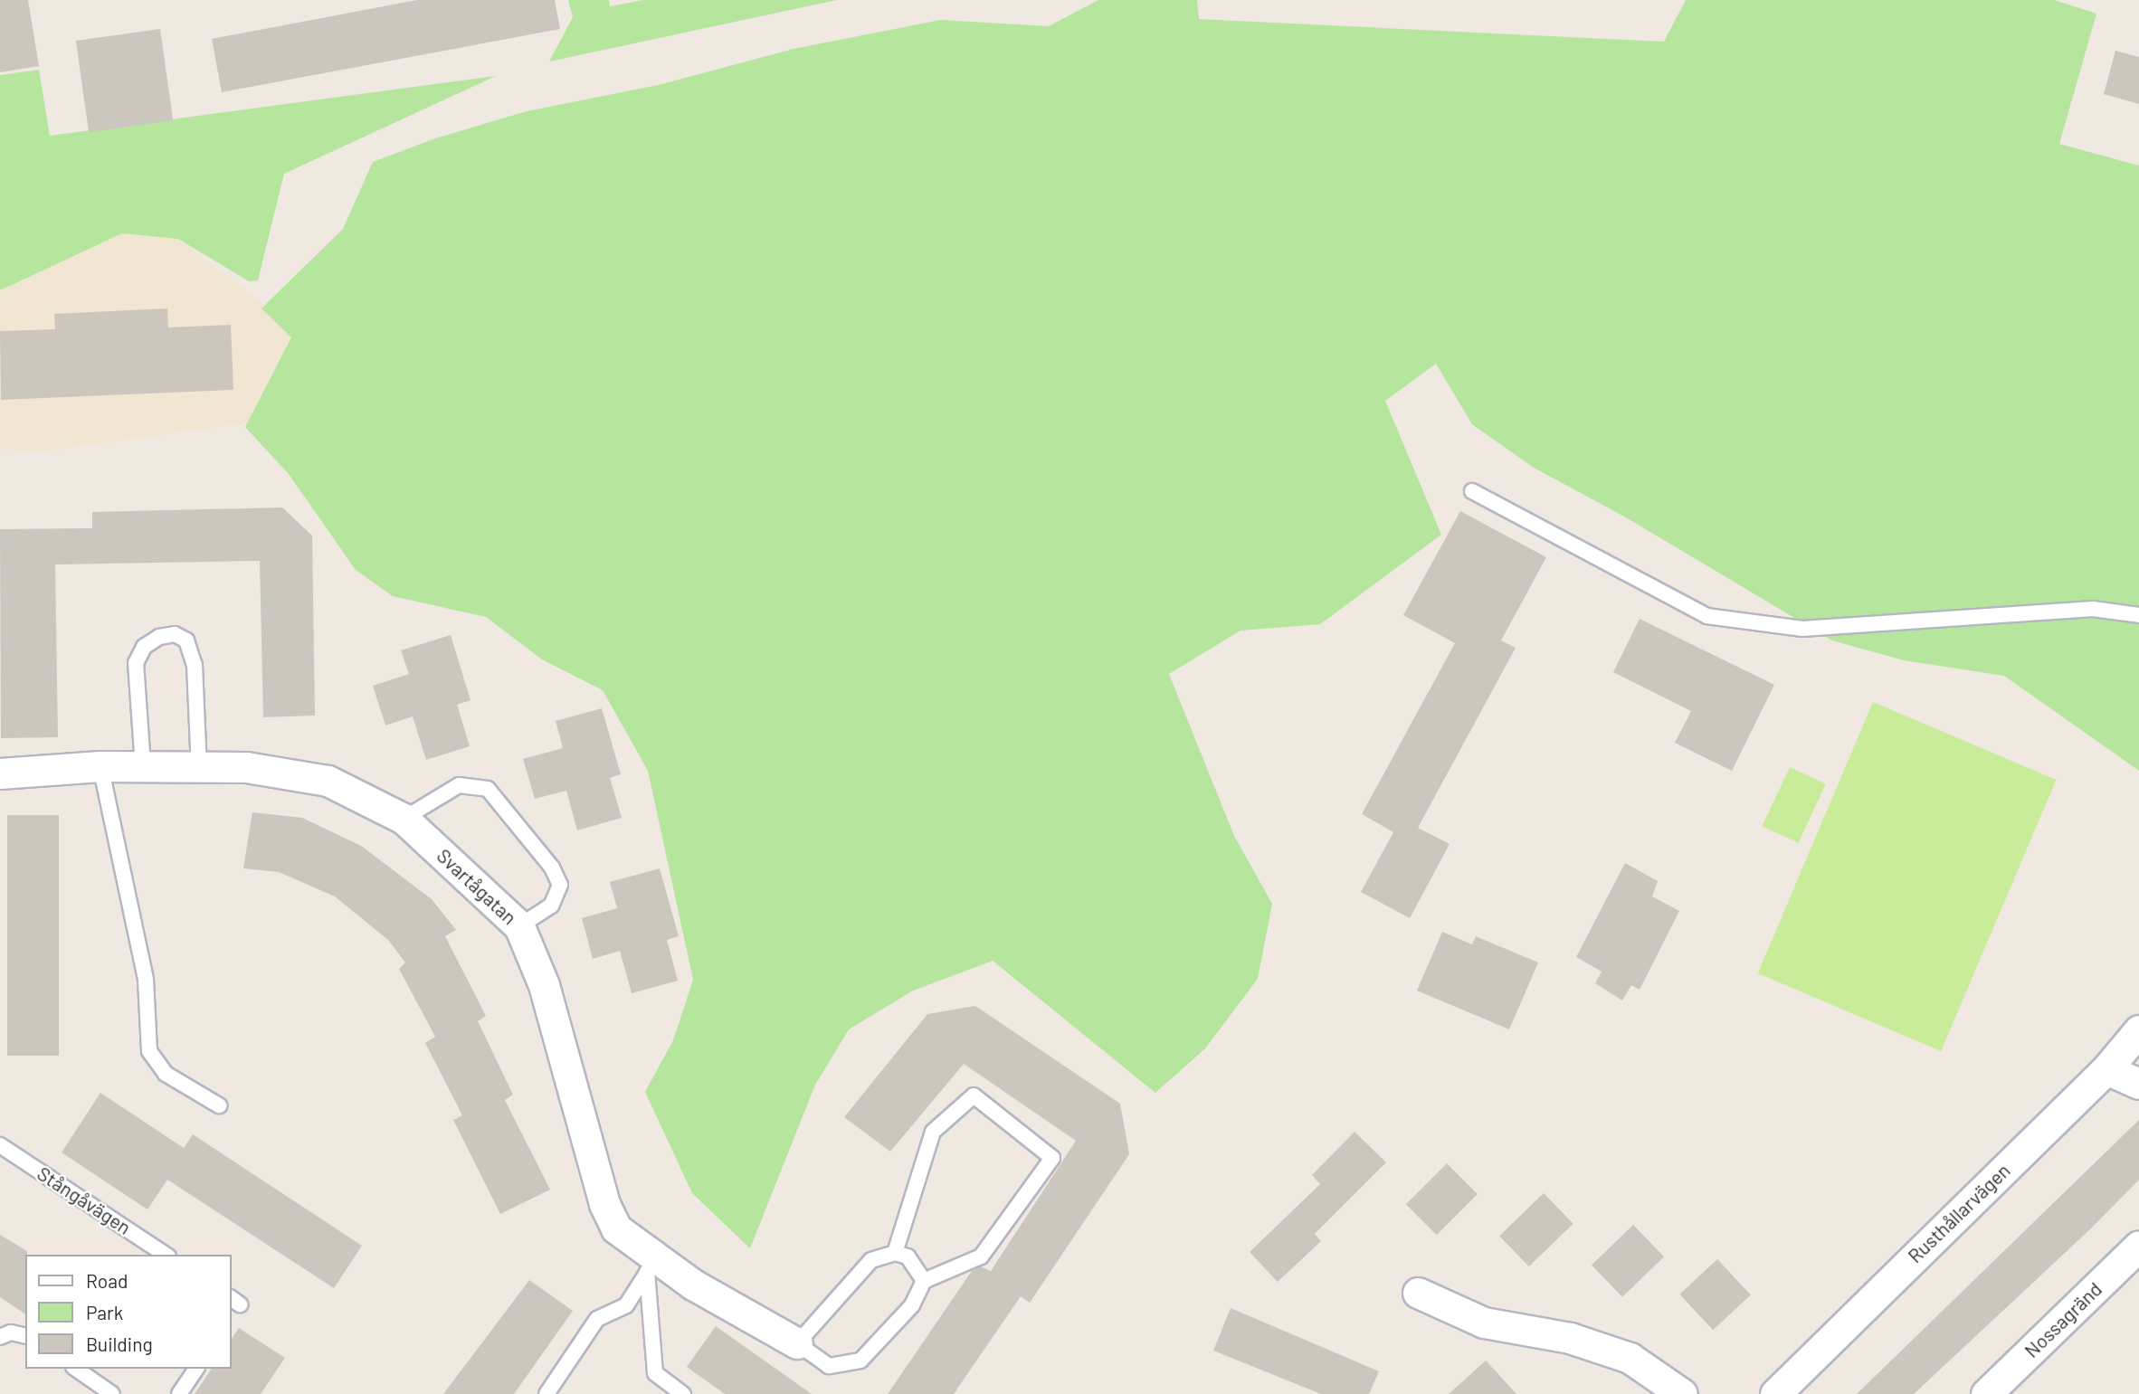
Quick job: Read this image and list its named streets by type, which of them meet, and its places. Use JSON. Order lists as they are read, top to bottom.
{
  "streets": {
    "street": ["Svartågatan", "Rusthållarvägen", "Nossagränd"],
    "lane": ["Stångåvägen"]
  },
  "legend": ["Road", "Park", "Building"]
}
